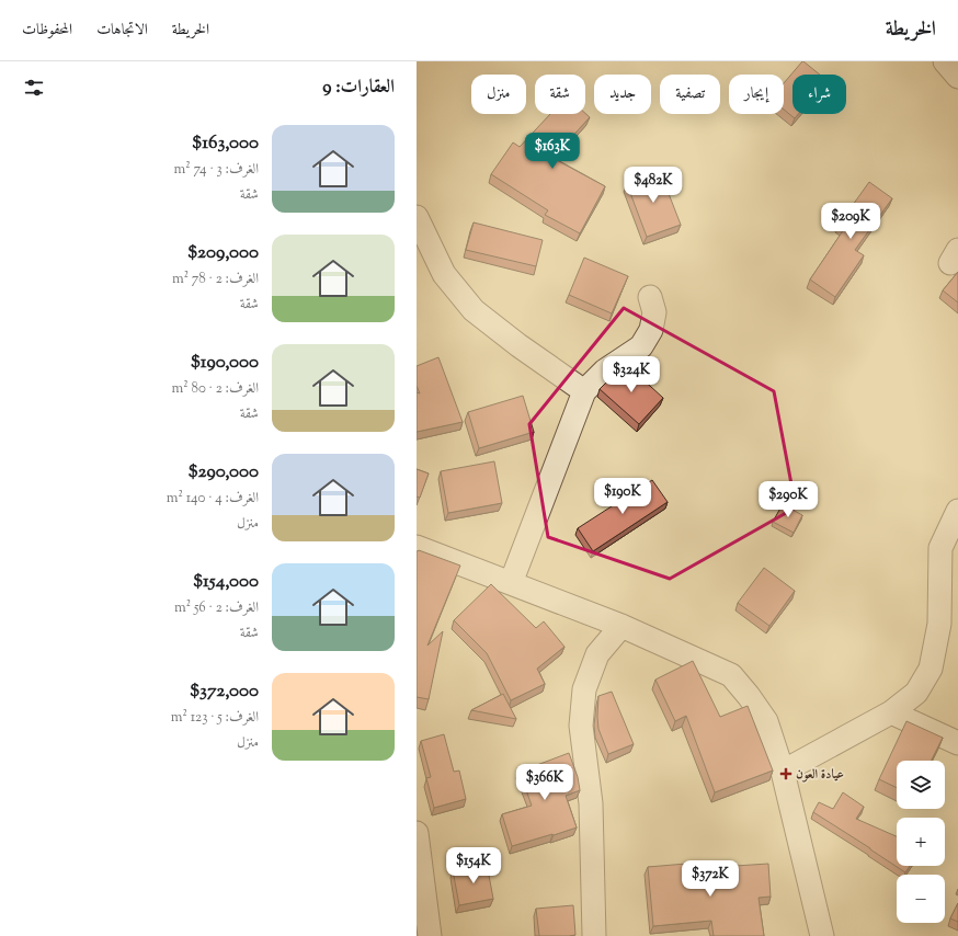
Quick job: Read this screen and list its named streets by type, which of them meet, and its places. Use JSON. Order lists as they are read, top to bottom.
{
  "places": {
    "health": ["عيادة العون"]
  },
  "page": {
    "header": "الخريطة",
    "nav": ["الخريطة", "الاتجاهات", "المحفوظات"],
    "heading": "العقارات: 9",
    "chip": [
      "شراء",
      "إيجار",
      "تصفية",
      "جديد",
      "شقة",
      "منزل"
    ],
    "list": [
      {
        "name": "$163,000",
        "note": "الغرف: 3 · 74 m² · شقة"
      },
      {
        "name": "$209,000",
        "note": "الغرف: 2 · 78 m² · شقة"
      },
      {
        "name": "$190,000",
        "note": "الغرف: 2 · 80 m² · شقة"
      },
      {
        "name": "$290,000",
        "note": "الغرف: 4 · 140 m² · منزل"
      },
      {
        "name": "$154,000",
        "note": "الغرف: 2 · 56 m² · شقة"
      },
      {
        "name": "$372,000",
        "note": "الغرف: 5 · 123 m² · منزل"
      }
    ],
    "price": [
      "$163K",
      "$482K",
      "$209K",
      "$324K",
      "$190K",
      "$290K",
      "$366K",
      "$154K",
      "$372K"
    ],
    "map_buttons": ["+", "−"]
  }
}
